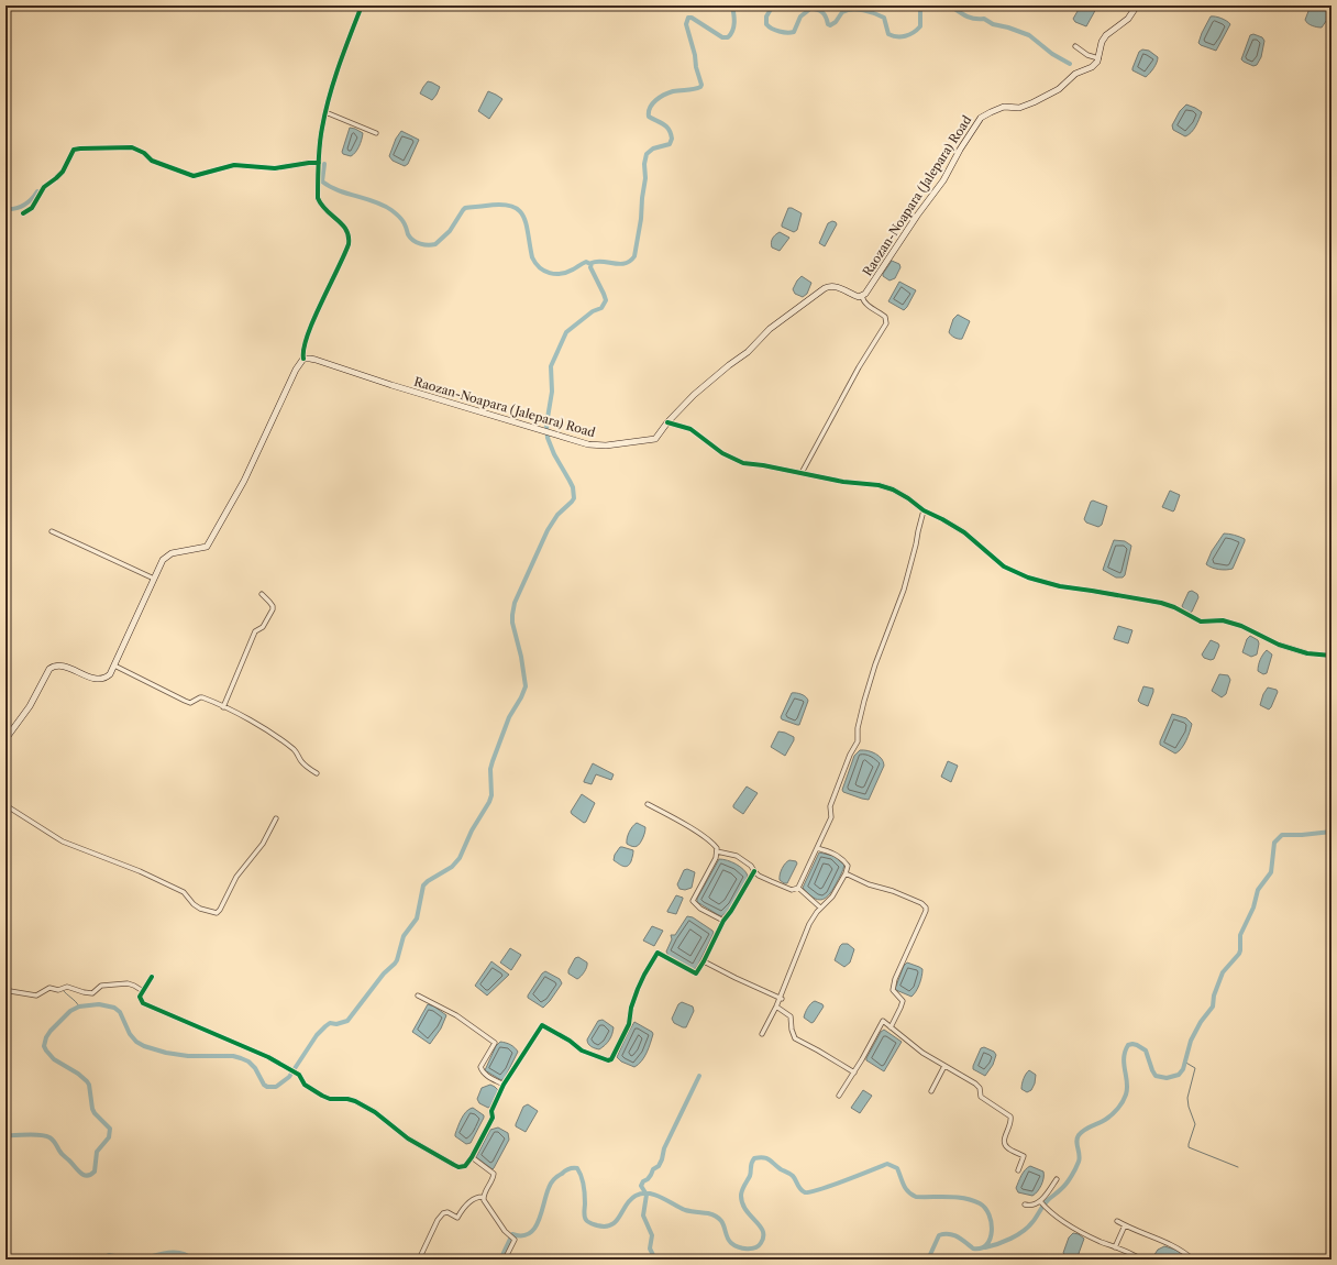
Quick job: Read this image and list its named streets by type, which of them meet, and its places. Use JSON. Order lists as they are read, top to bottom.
{
  "streets": {
    "main road": ["Raozan-Noapara (Jalepara) Road"]
  }
}
